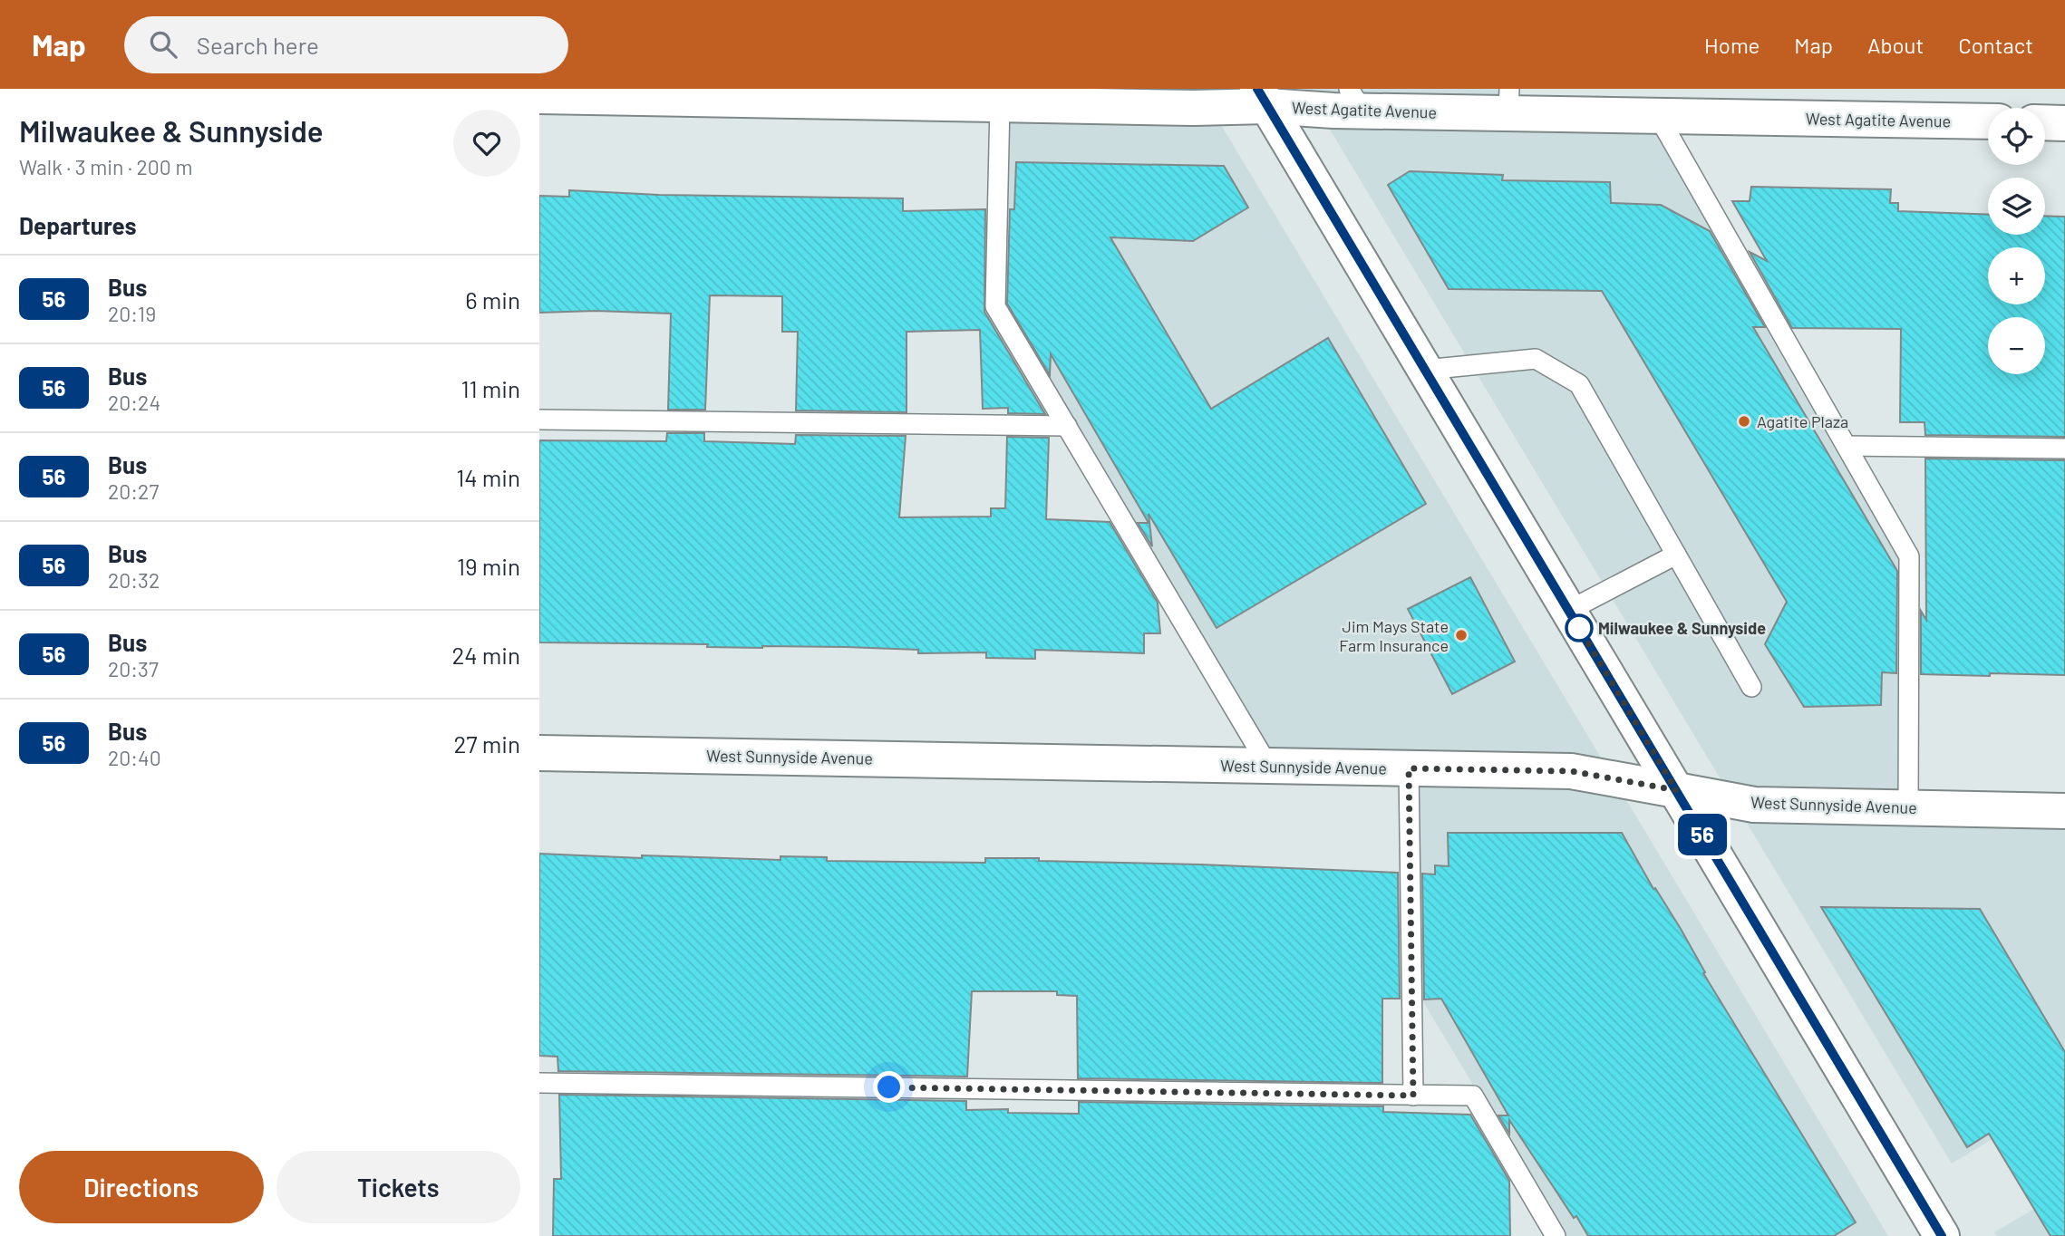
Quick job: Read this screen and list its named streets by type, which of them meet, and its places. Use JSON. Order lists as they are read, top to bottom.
{
  "streets": {
    "street": ["West Agatite Avenue", "West Sunnyside Avenue"]
  },
  "places": ["Agatite Plaza", "Milwaukee & Sunnyside", "Jim Mays State Farm Insurance"],
  "lines": ["bus line 56"],
  "page": {
    "header": "Map",
    "search": "Search here",
    "nav": [
      "Home",
      "Map",
      "About",
      "Contact"
    ],
    "heading": [
      ["Milwaukee & Sunnyside", "Walk · 3 min · 200 m"],
      "Departures"
    ],
    "on_map": "56",
    "map_buttons": ["+", "−"],
    "list": [
      {
        "mark": "56",
        "name": "Bus",
        "note": "20:19",
        "value": "6 min"
      },
      {
        "mark": "56",
        "name": "Bus",
        "note": "20:24",
        "value": "11 min"
      },
      {
        "mark": "56",
        "name": "Bus",
        "note": "20:27",
        "value": "14 min"
      },
      {
        "mark": "56",
        "name": "Bus",
        "note": "20:32",
        "value": "19 min"
      },
      {
        "mark": "56",
        "name": "Bus",
        "note": "20:37",
        "value": "24 min"
      },
      {
        "mark": "56",
        "name": "Bus",
        "note": "20:40",
        "value": "27 min"
      }
    ],
    "buttons": ["Directions", "Tickets"]
  }
}
